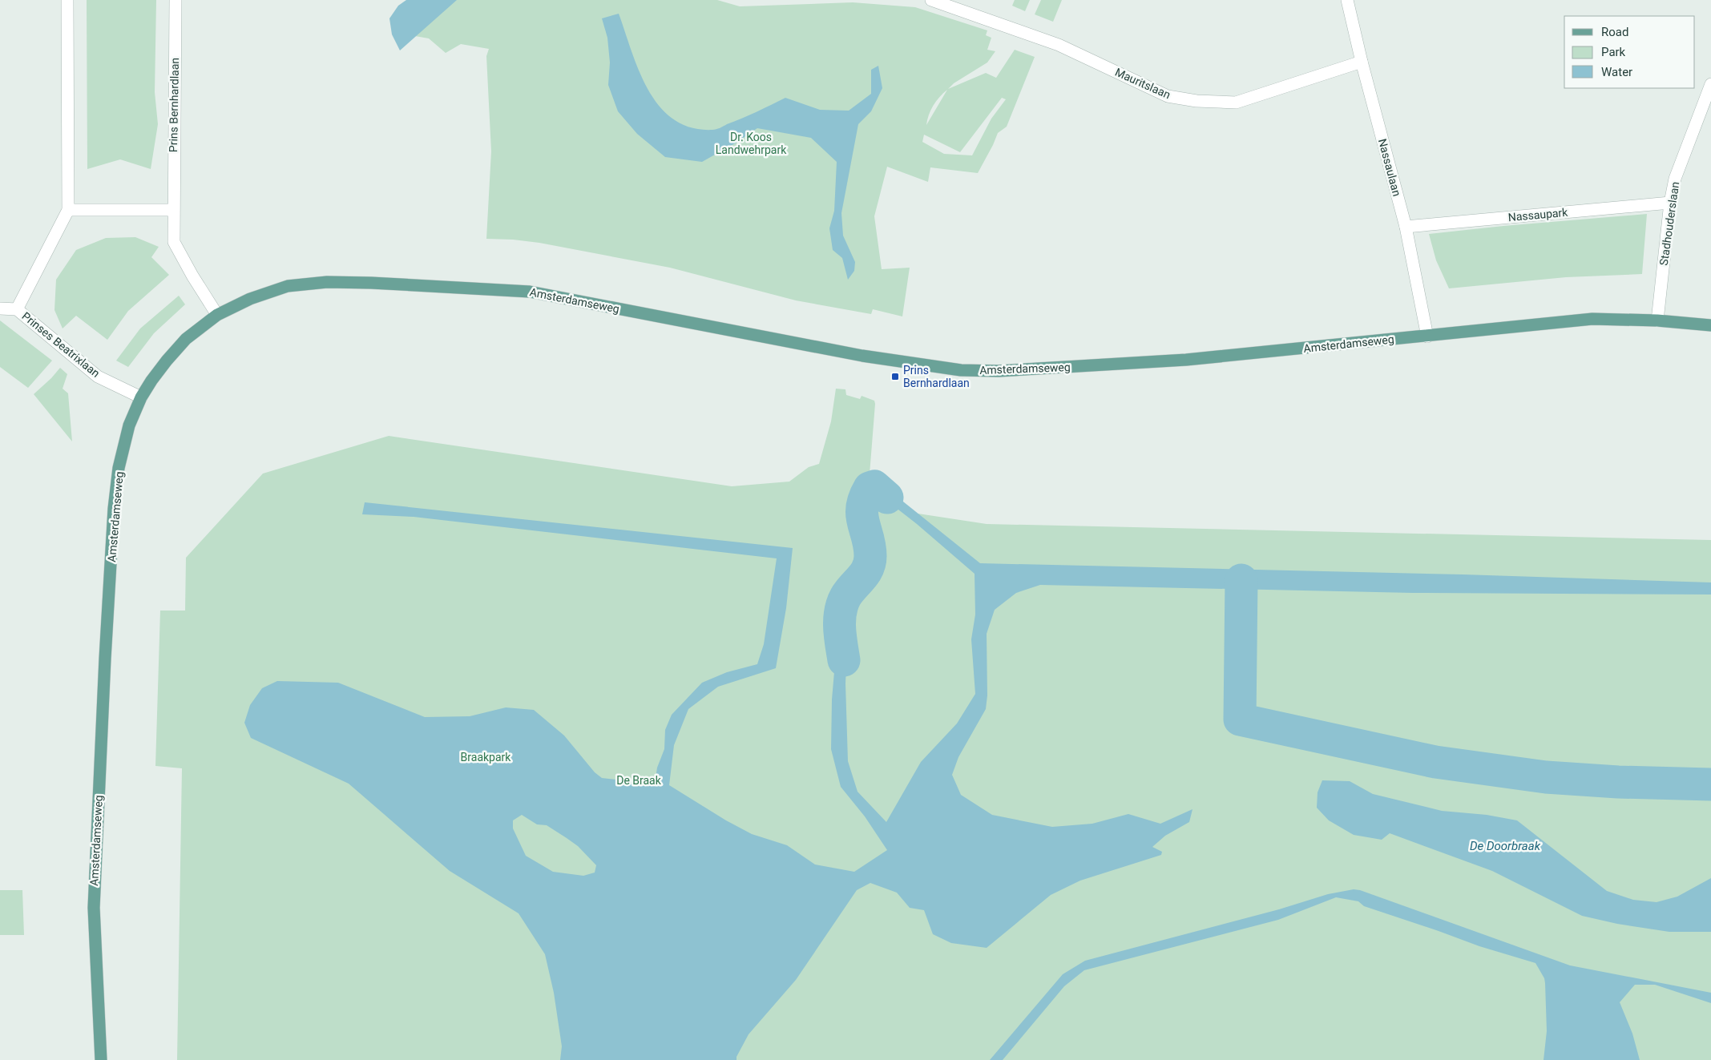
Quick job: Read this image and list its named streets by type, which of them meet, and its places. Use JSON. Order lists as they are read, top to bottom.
{
  "streets": {
    "main road": ["Amsterdamseweg"],
    "street": [
      "Mauritslaan",
      "Prins Bernhardlaan",
      "Nassaulaan",
      "Nassaupark",
      "Stadhouderslaan",
      "Prinses Beatrixlaan"
    ]
  },
  "crossings": [
    ["Mauritslaan", "Nassaulaan"],
    ["Prins Bernhardlaan", "Amsterdamseweg"],
    ["Nassaulaan", "Nassaupark"],
    ["Nassaulaan", "Amsterdamseweg"],
    ["Nassaupark", "Stadhouderslaan"],
    ["Stadhouderslaan", "Amsterdamseweg"],
    ["Amsterdamseweg", "Prinses Beatrixlaan"]
  ],
  "water": ["De Doorbraak"],
  "parks": ["Dr. Koos Landwehrpark", "Braakpark", "De Braak"],
  "places": {
    "transit": ["Prins Bernhardlaan"]
  },
  "legend": ["Road", "Park", "Water"]
}
